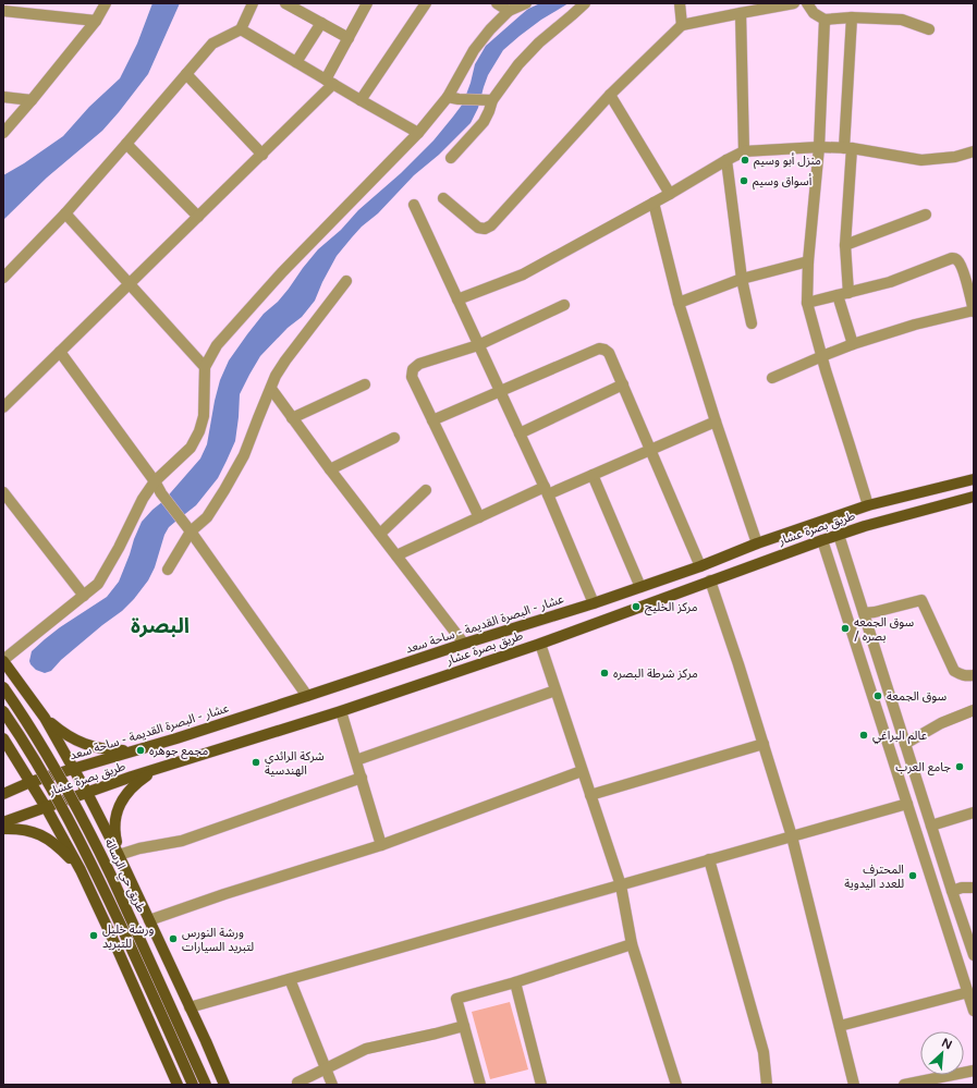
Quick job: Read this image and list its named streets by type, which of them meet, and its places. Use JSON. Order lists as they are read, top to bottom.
{
  "streets": {
    "main road": ["طريق بصرة عشار", "عشار - البصرة القديمة - ساحة سعد", "طريق حي الرسالة"]
  },
  "districts": ["البصرة"],
  "places": [
    "منزل أبو وسيم",
    "أسواق وسيم",
    "مركز الخليج",
    "سوق الجمعه / بصره",
    "مركز شرطة البصره",
    "سوق الجمعة",
    "عالم البراغي",
    "مجمع جوهره",
    "شركة الرائدي الهندسية",
    "جامع العرب",
    "المحترف للعدد اليدوية",
    "ورشة خليل للتبريد",
    "ورشة النورس لتبريد السيارات"
  ],
  "north": "top right"
}
